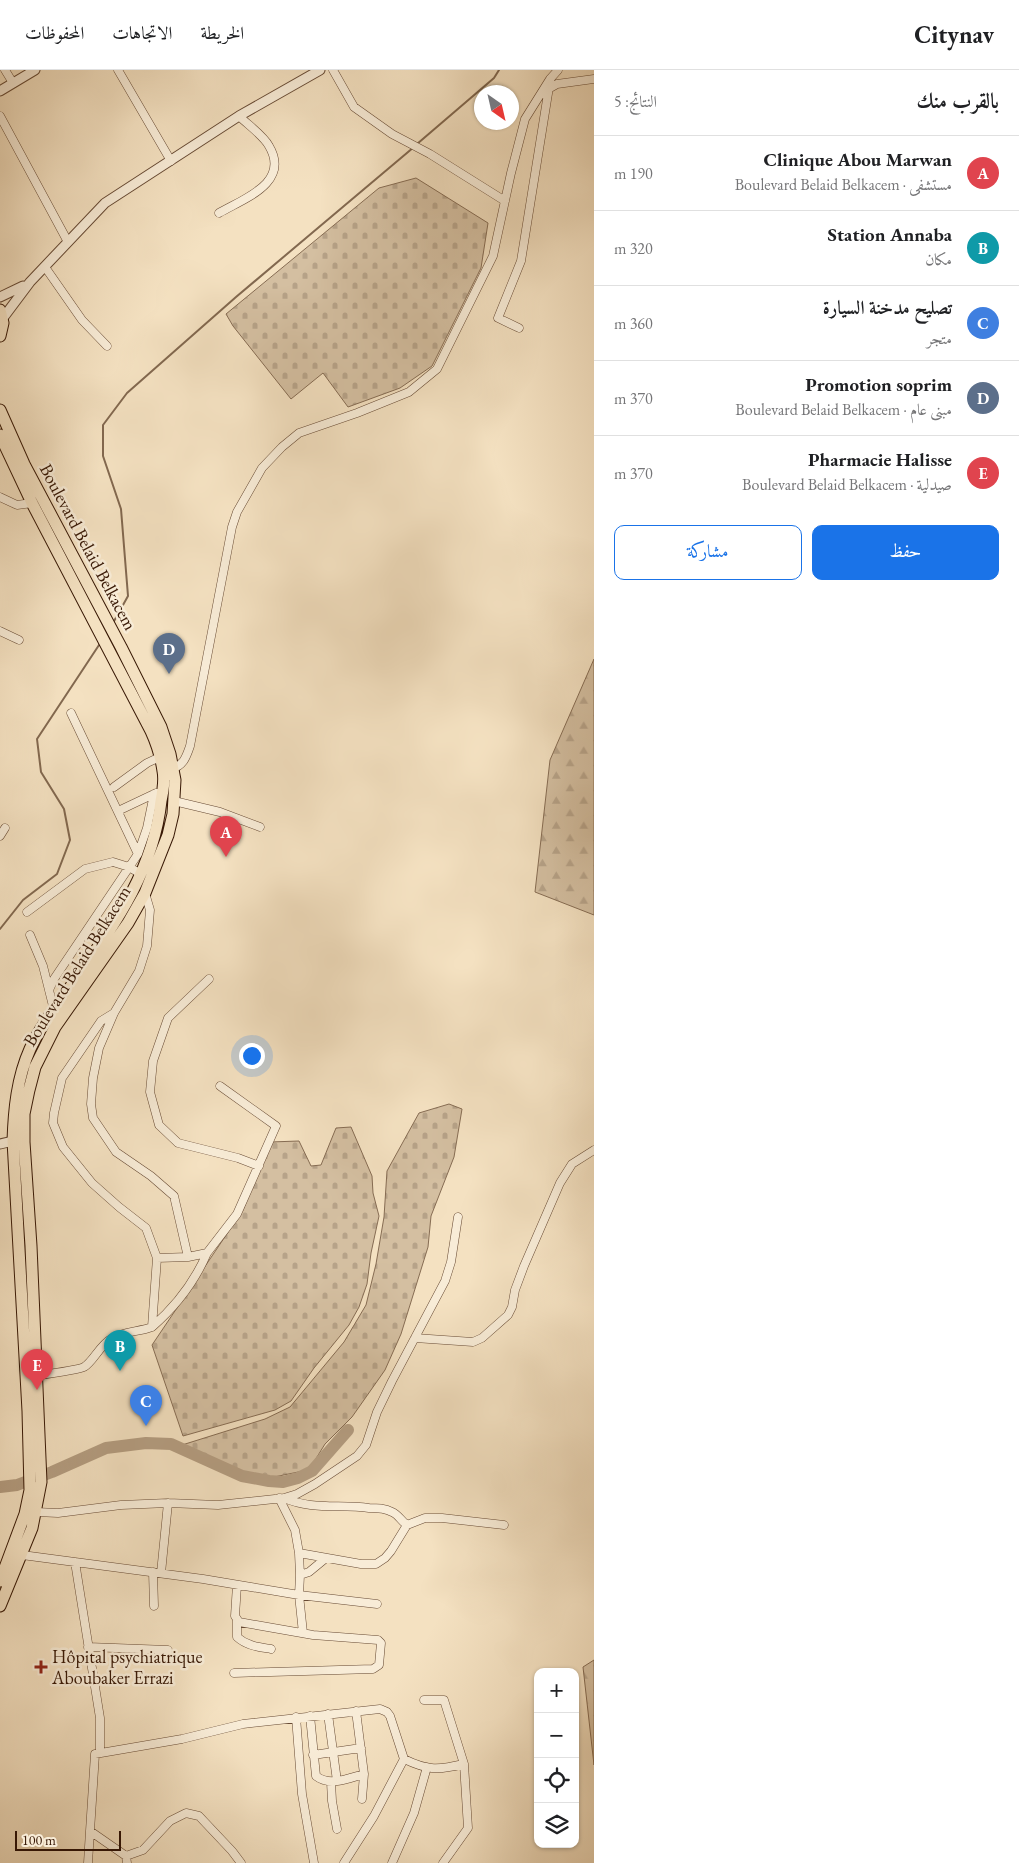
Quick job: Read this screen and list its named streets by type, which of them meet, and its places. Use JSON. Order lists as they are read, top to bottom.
{
  "streets": {
    "main road": ["Boulevard Belaid Belkacem"]
  },
  "places": {
    "health": ["Hôpital psychiatrique Aboubaker Errazi"]
  },
  "scale_bar": "100 m",
  "north": "bottom right",
  "page": {
    "header": "Citynav",
    "nav": ["الخريطة", "الاتجاهات", "المحفوظات"],
    "heading": ["بالقرب منك", "النتائج: 5"],
    "list": [
      {
        "mark": "A",
        "name": "Clinique Abou Marwan",
        "note": "مستشفى · Boulevard Belaid Belkacem",
        "value": "190 m"
      },
      {
        "mark": "B",
        "name": "Station Annaba",
        "note": "مكان",
        "value": "320 m"
      },
      {
        "mark": "C",
        "name": "تصليح مدخنة السيارة",
        "note": "متجر",
        "value": "360 m"
      },
      {
        "mark": "D",
        "name": "Promotion soprim",
        "note": "مبنى عام · Boulevard Belaid Belkacem",
        "value": "370 m"
      },
      {
        "mark": "E",
        "name": "Pharmacie Halisse",
        "note": "صيدلية · Boulevard Belaid Belkacem",
        "value": "370 m"
      }
    ],
    "buttons": ["حفظ", "مشاركة"],
    "pins": [
      "D",
      "A",
      "B",
      "E",
      "C"
    ],
    "map_buttons": ["+", "−"],
    "scale": "100 m"
  }
}
